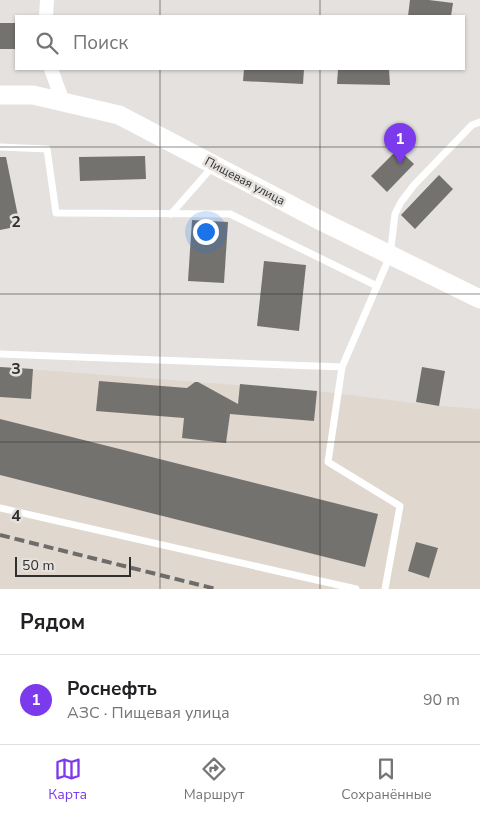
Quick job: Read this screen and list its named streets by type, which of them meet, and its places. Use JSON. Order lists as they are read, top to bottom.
{
  "streets": {
    "main road": ["Пищевая улица"]
  },
  "scale_bar": "50 m",
  "page": {
    "search": "Поиск",
    "pins": "1",
    "scale": "50 m",
    "heading": "Рядом",
    "list": [
      {
        "mark": "1",
        "name": "Роснефть",
        "note": "АЗС · Пищевая улица",
        "value": "90 m"
      }
    ],
    "nav": ["Карта", "Маршрут", "Сохранённые"]
  },
  "grid": {
    "rows": ["2", "3", "4"]
  }
}
